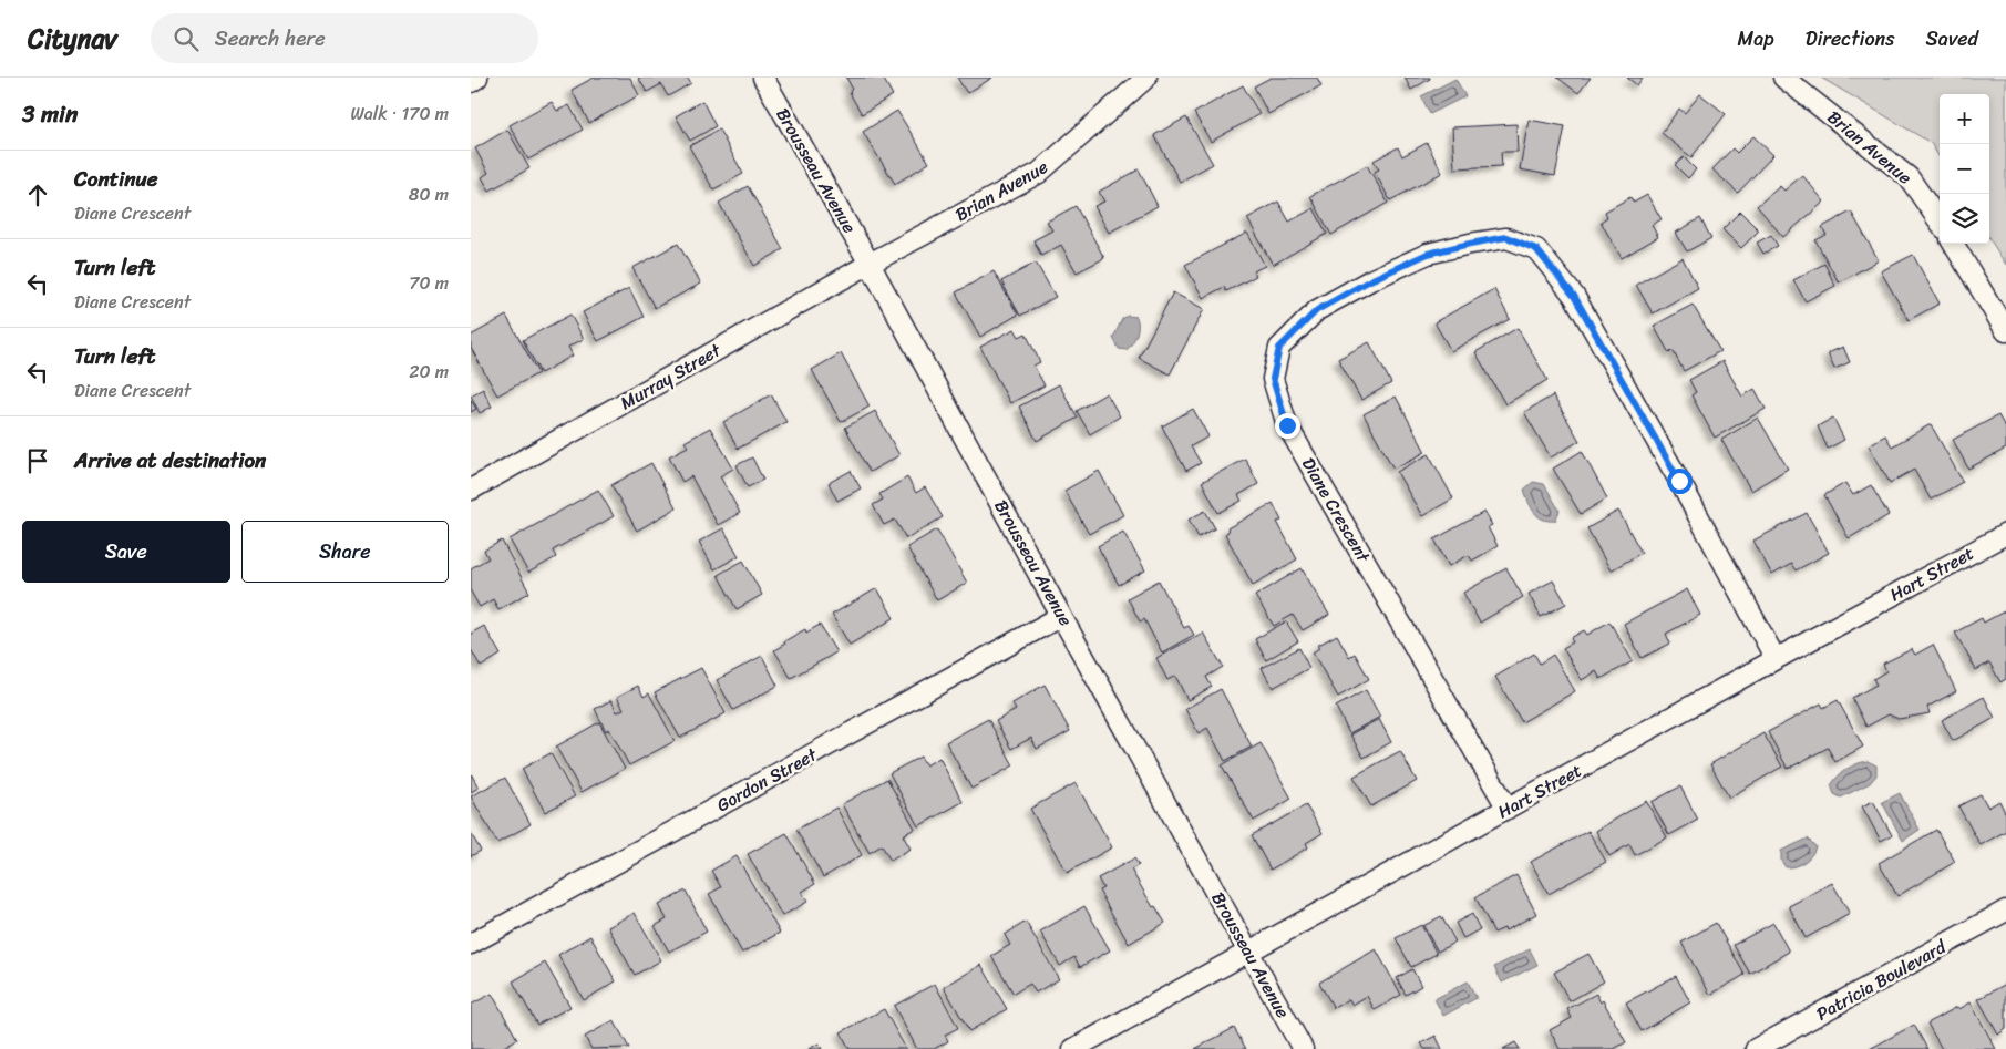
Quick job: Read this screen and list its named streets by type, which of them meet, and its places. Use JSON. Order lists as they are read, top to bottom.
{
  "streets": {
    "street": [
      "Brian Avenue",
      "Brousseau Avenue",
      "Murray Street",
      "Diane Crescent",
      "Hart Street",
      "Gordon Street",
      "Patricia Boulevard"
    ]
  },
  "crossings": [
    ["Brian Avenue", "Brousseau Avenue"],
    ["Brian Avenue", "Murray Street"],
    ["Brousseau Avenue", "Murray Street"],
    ["Brousseau Avenue", "Hart Street"],
    ["Brousseau Avenue", "Gordon Street"],
    ["Diane Crescent", "Hart Street"]
  ],
  "page": {
    "header": "Citynav",
    "search": "Search here",
    "nav": ["Map", "Directions", "Saved"],
    "heading": ["3 min", "Walk · 170 m"],
    "map_buttons": ["+", "−"],
    "list": [
      ["Continue", "Diane Crescent", "80 m"],
      ["Turn left", "Diane Crescent", "70 m"],
      ["Turn left", "Diane Crescent", "20 m"],
      "Arrive at destination"
    ],
    "buttons": ["Save", "Share"]
  }
}
